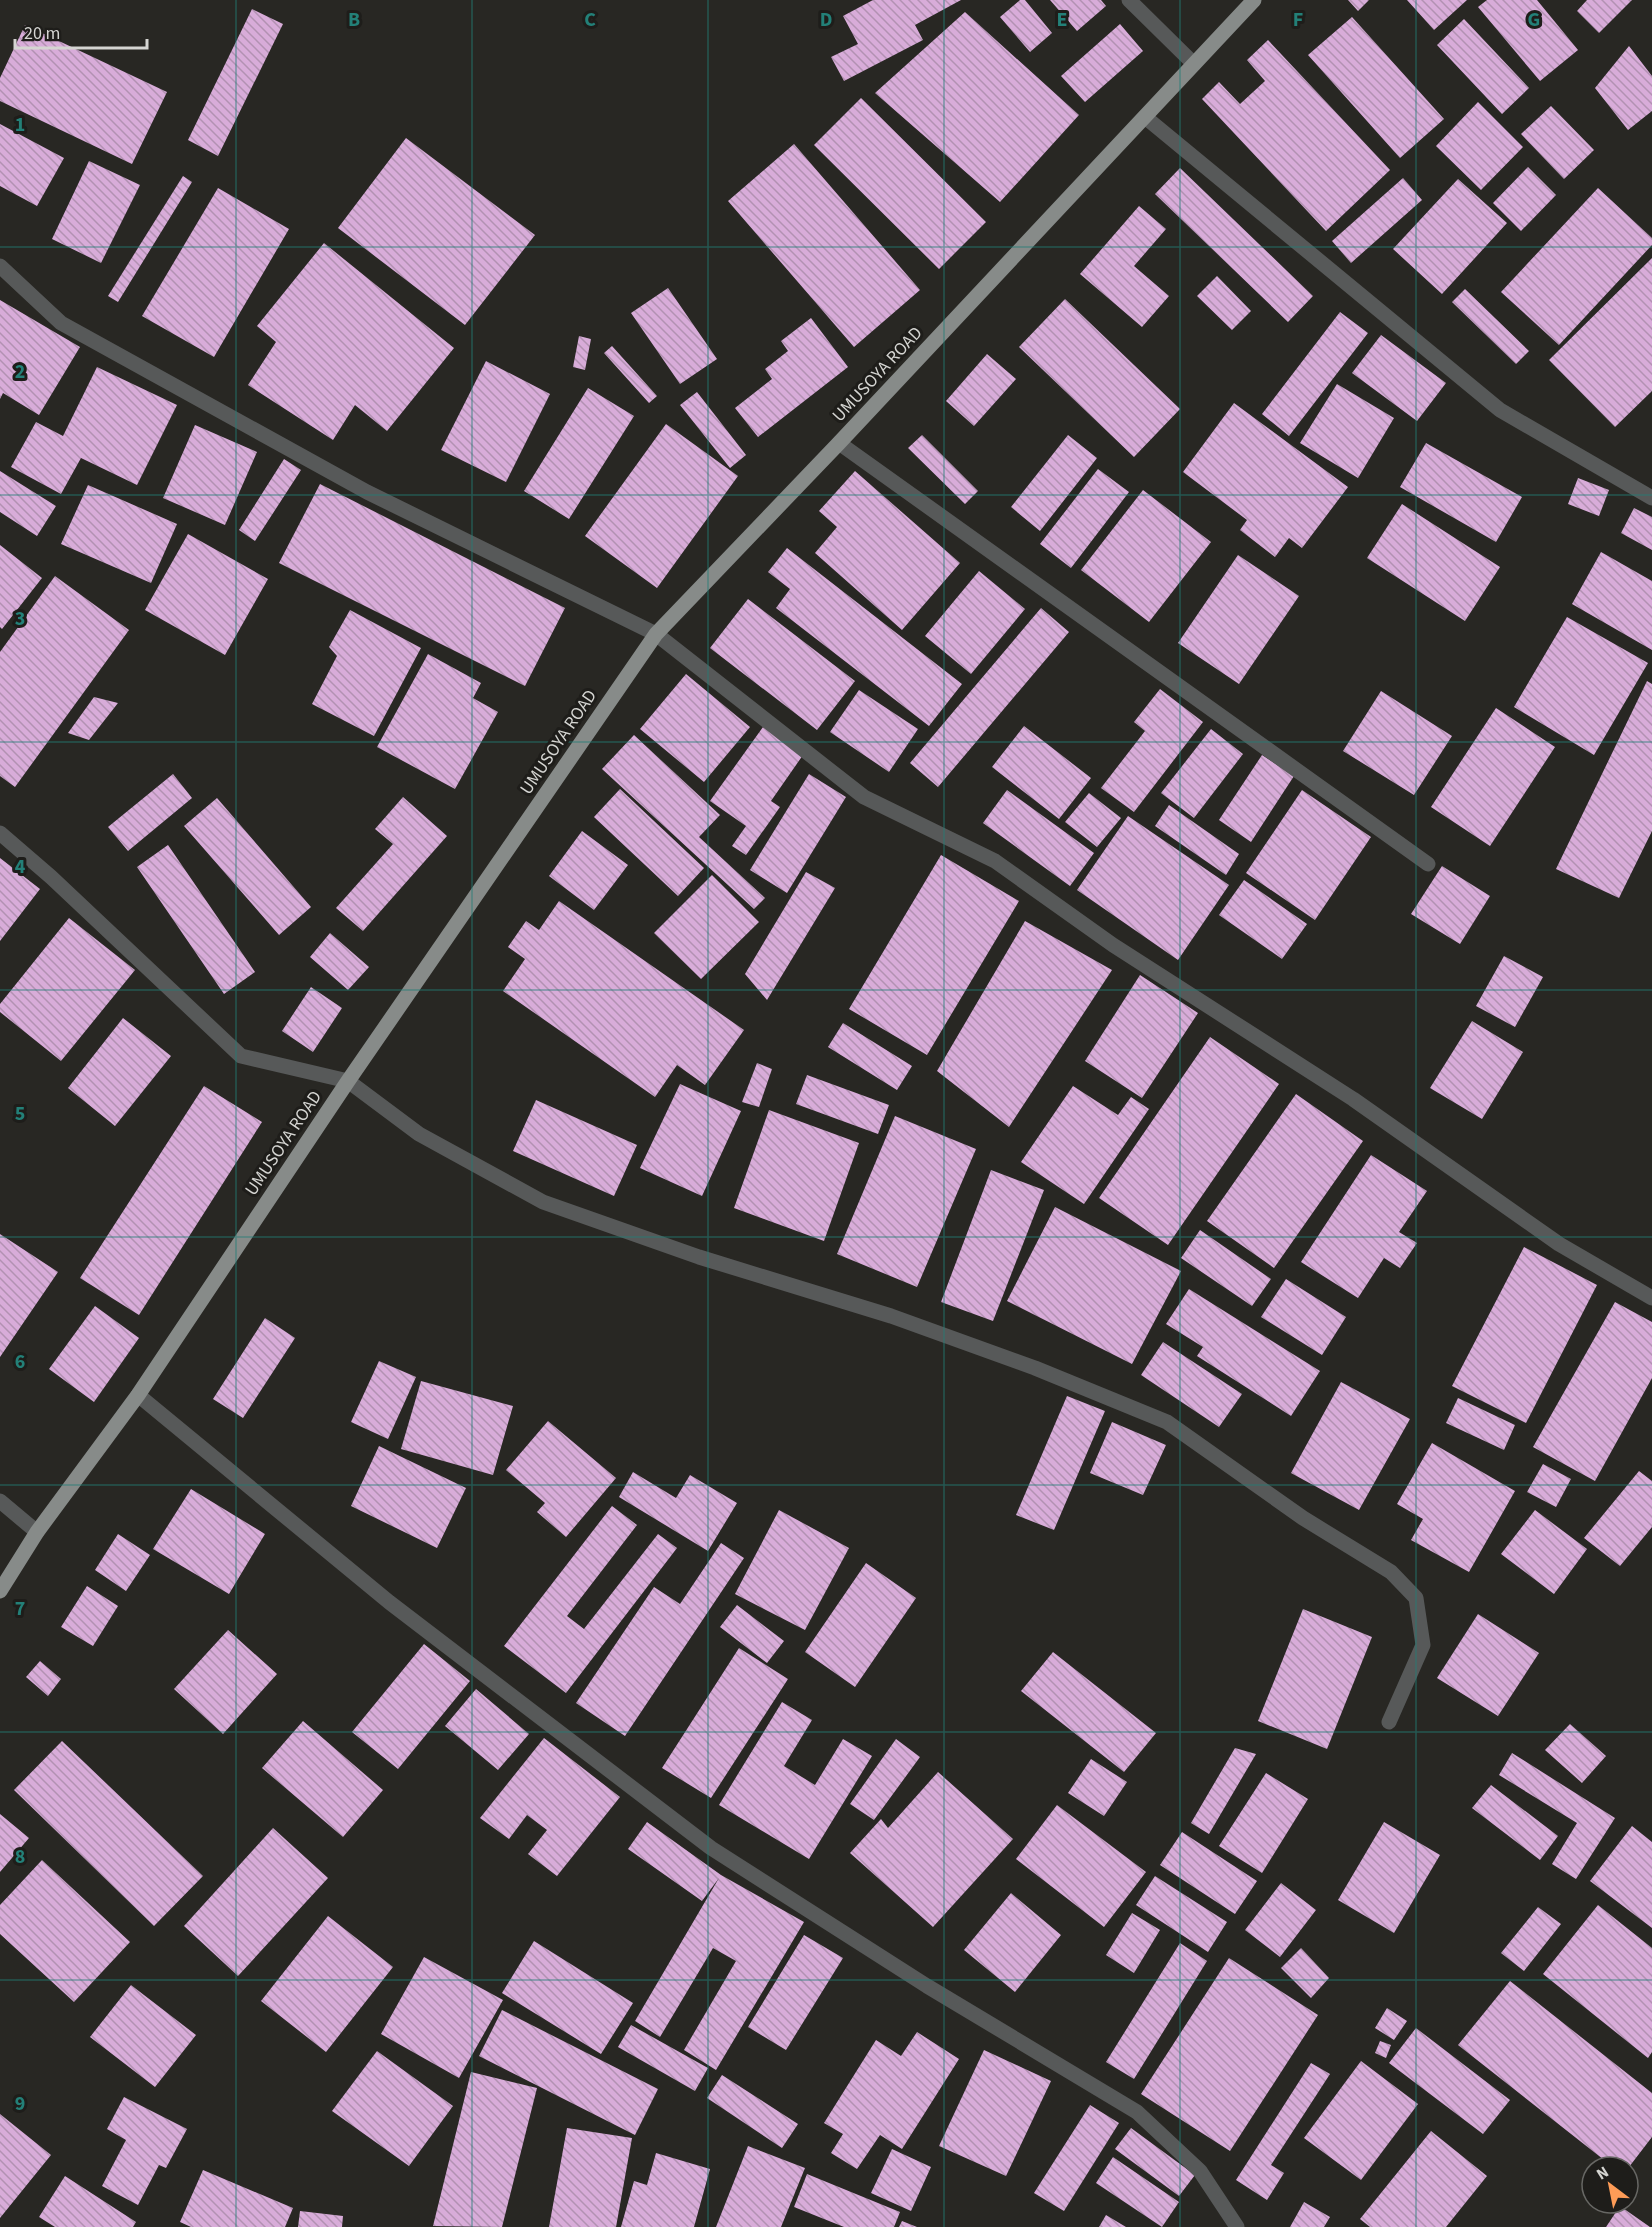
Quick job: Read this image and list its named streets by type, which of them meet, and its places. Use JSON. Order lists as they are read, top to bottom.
{
  "streets": {
    "main road": ["UMUSOYA ROAD"]
  },
  "scale_bar": "20 m",
  "north": "top left",
  "grid": {
    "columns": [
      "B",
      "C",
      "D",
      "E",
      "F",
      "G"
    ],
    "rows": [
      "1",
      "2",
      "3",
      "4",
      "5",
      "6",
      "7",
      "8",
      "9"
    ]
  }
}
